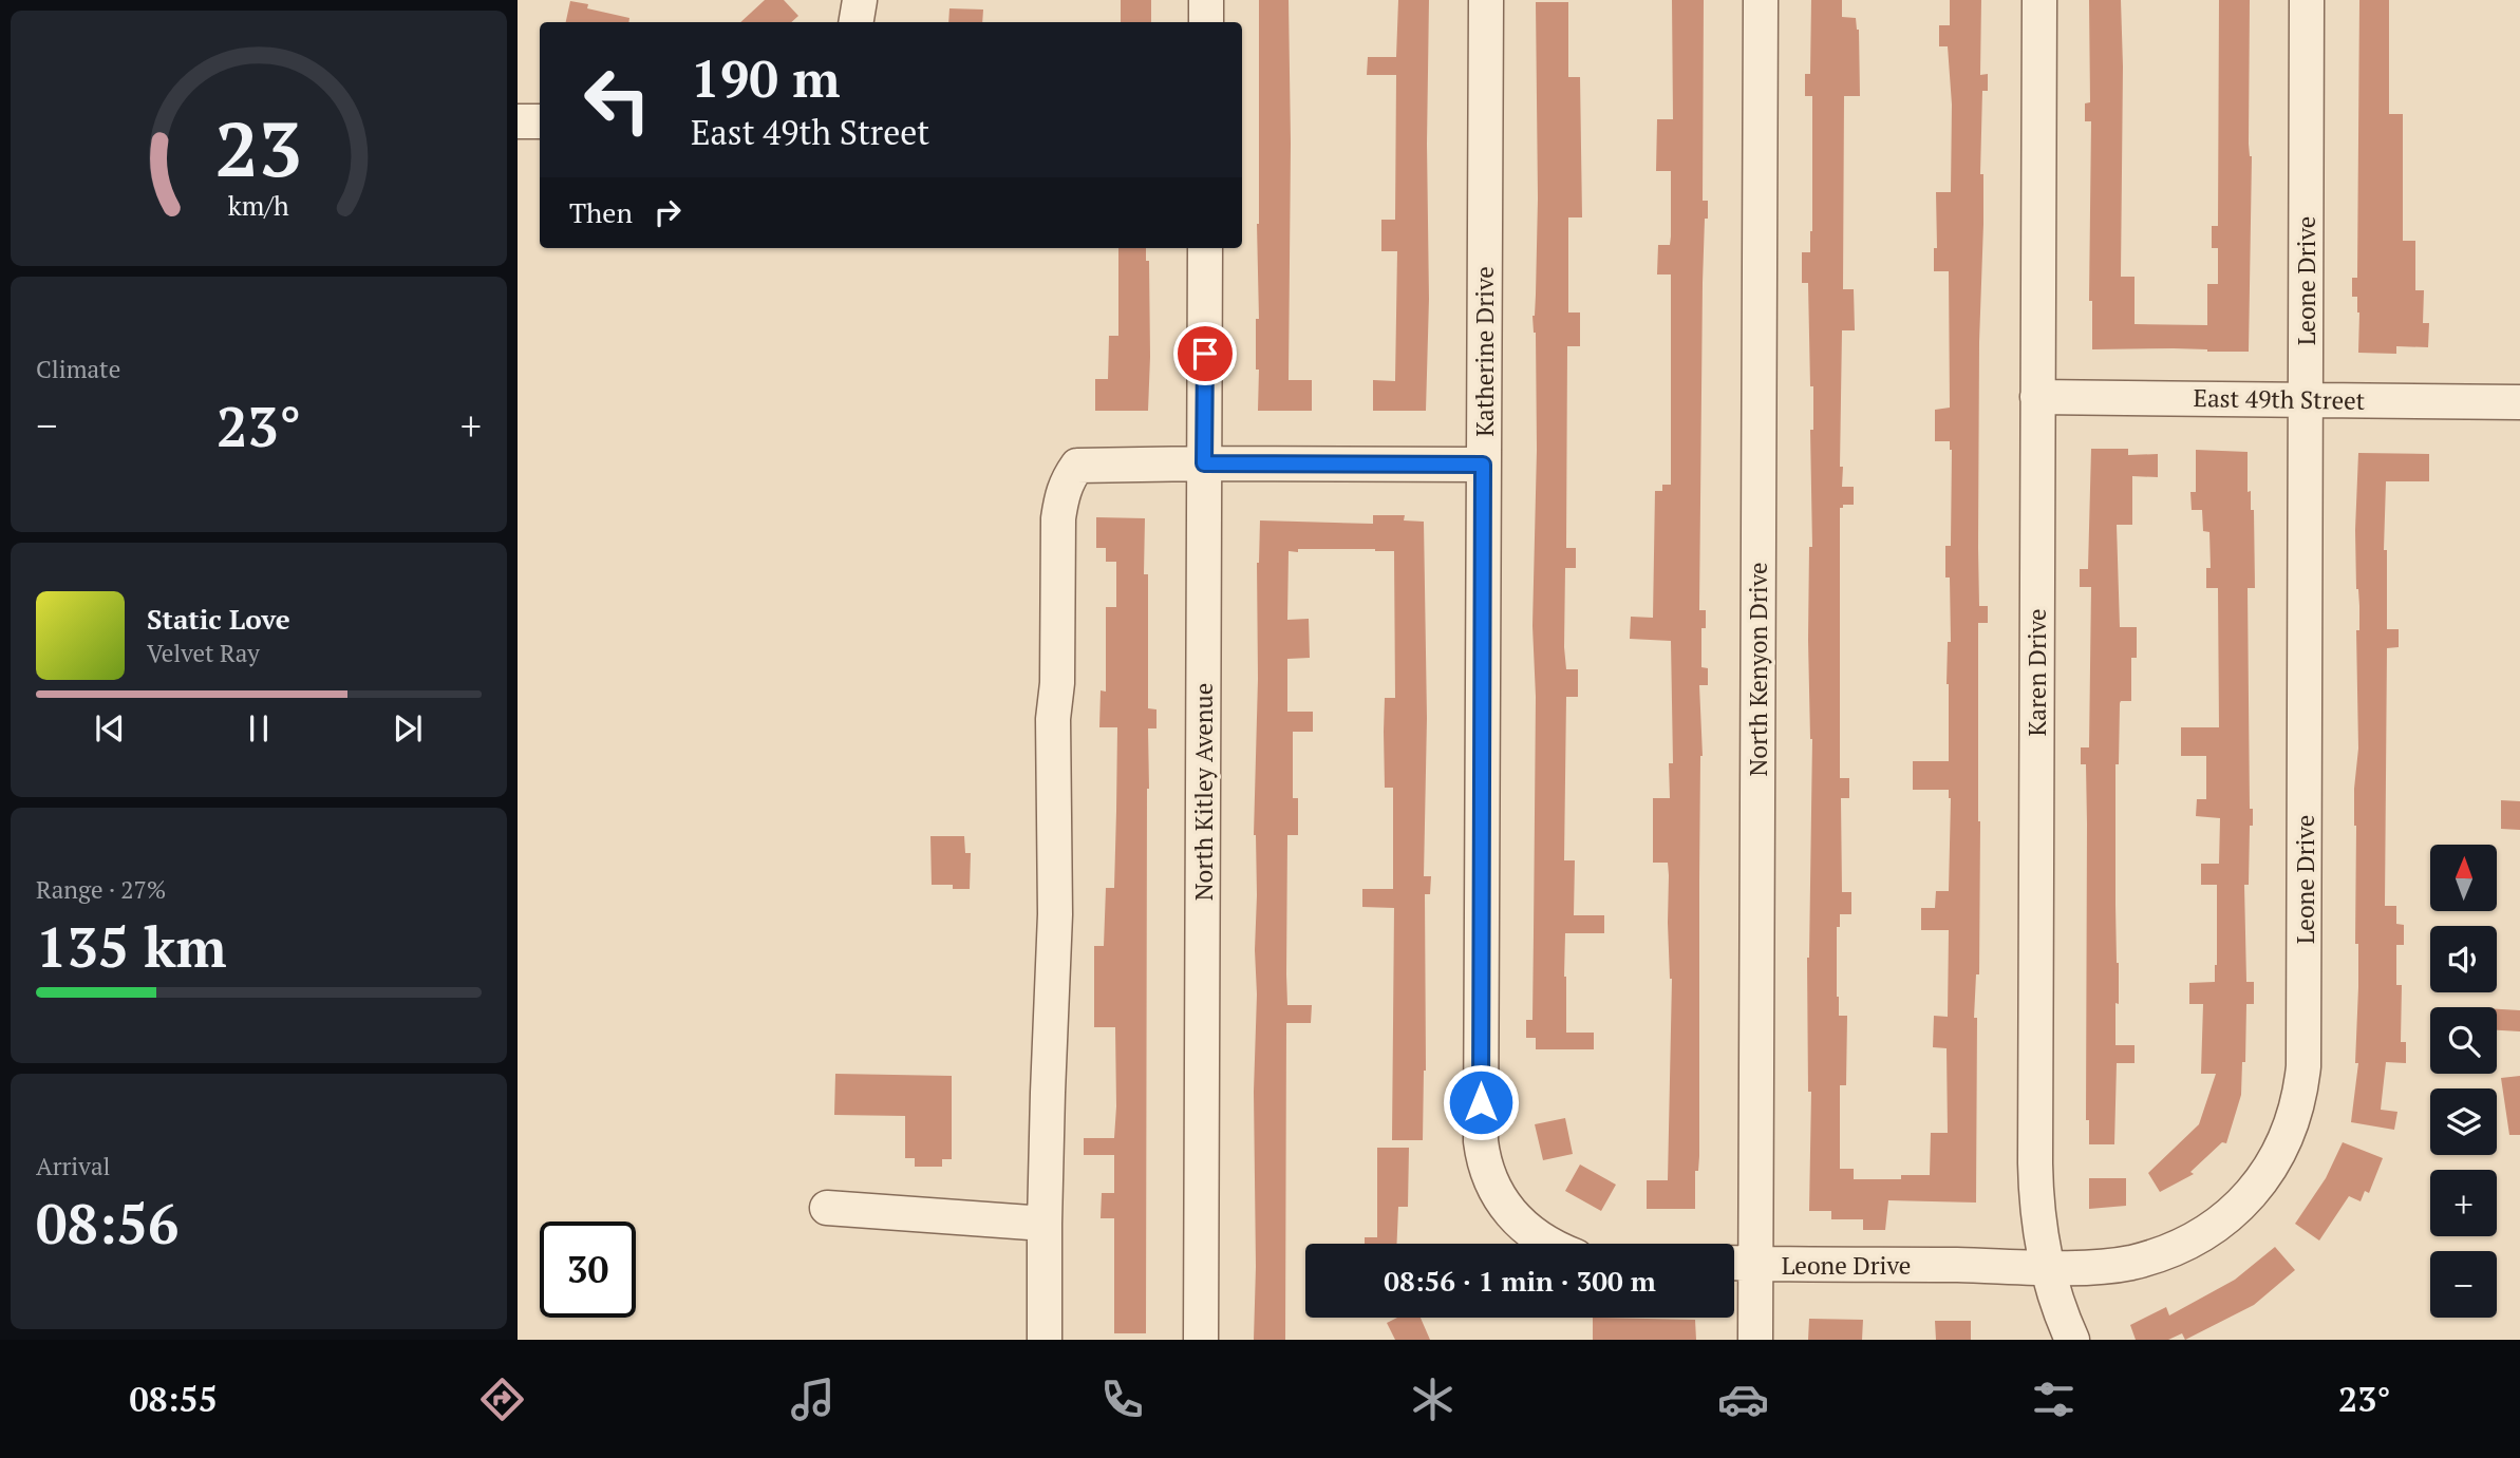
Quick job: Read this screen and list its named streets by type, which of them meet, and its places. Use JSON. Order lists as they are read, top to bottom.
{
  "streets": {
    "street": [
      "Leone Drive",
      "Katherine Drive",
      "East 49th Street",
      "North Kenyon Drive",
      "Karen Drive",
      "North Kitley Avenue"
    ]
  },
  "crossings": [
    ["Leone Drive", "East 49th Street"],
    ["Leone Drive", "North Kenyon Drive"],
    ["Leone Drive", "Karen Drive"],
    ["East 49th Street", "Karen Drive"]
  ],
  "north": "top",
  "page": {
    "turn": ["190 m", "East 49th Street"],
    "then": "Then",
    "tile": [
      "Climate",
      ["Range · 27%", "135 km"],
      ["Arrival", "08:56"]
    ],
    "heat": ["−", "23°", "+"],
    "song": ["Static Love", "Velvet Ray"],
    "map_buttons": ["+", "−"],
    "limit": "30",
    "trip": "08:56 · 1 min · 300 m",
    "tabs": ["08:55", "23°"],
    "gauge": ["23", "km/h"]
  }
}
